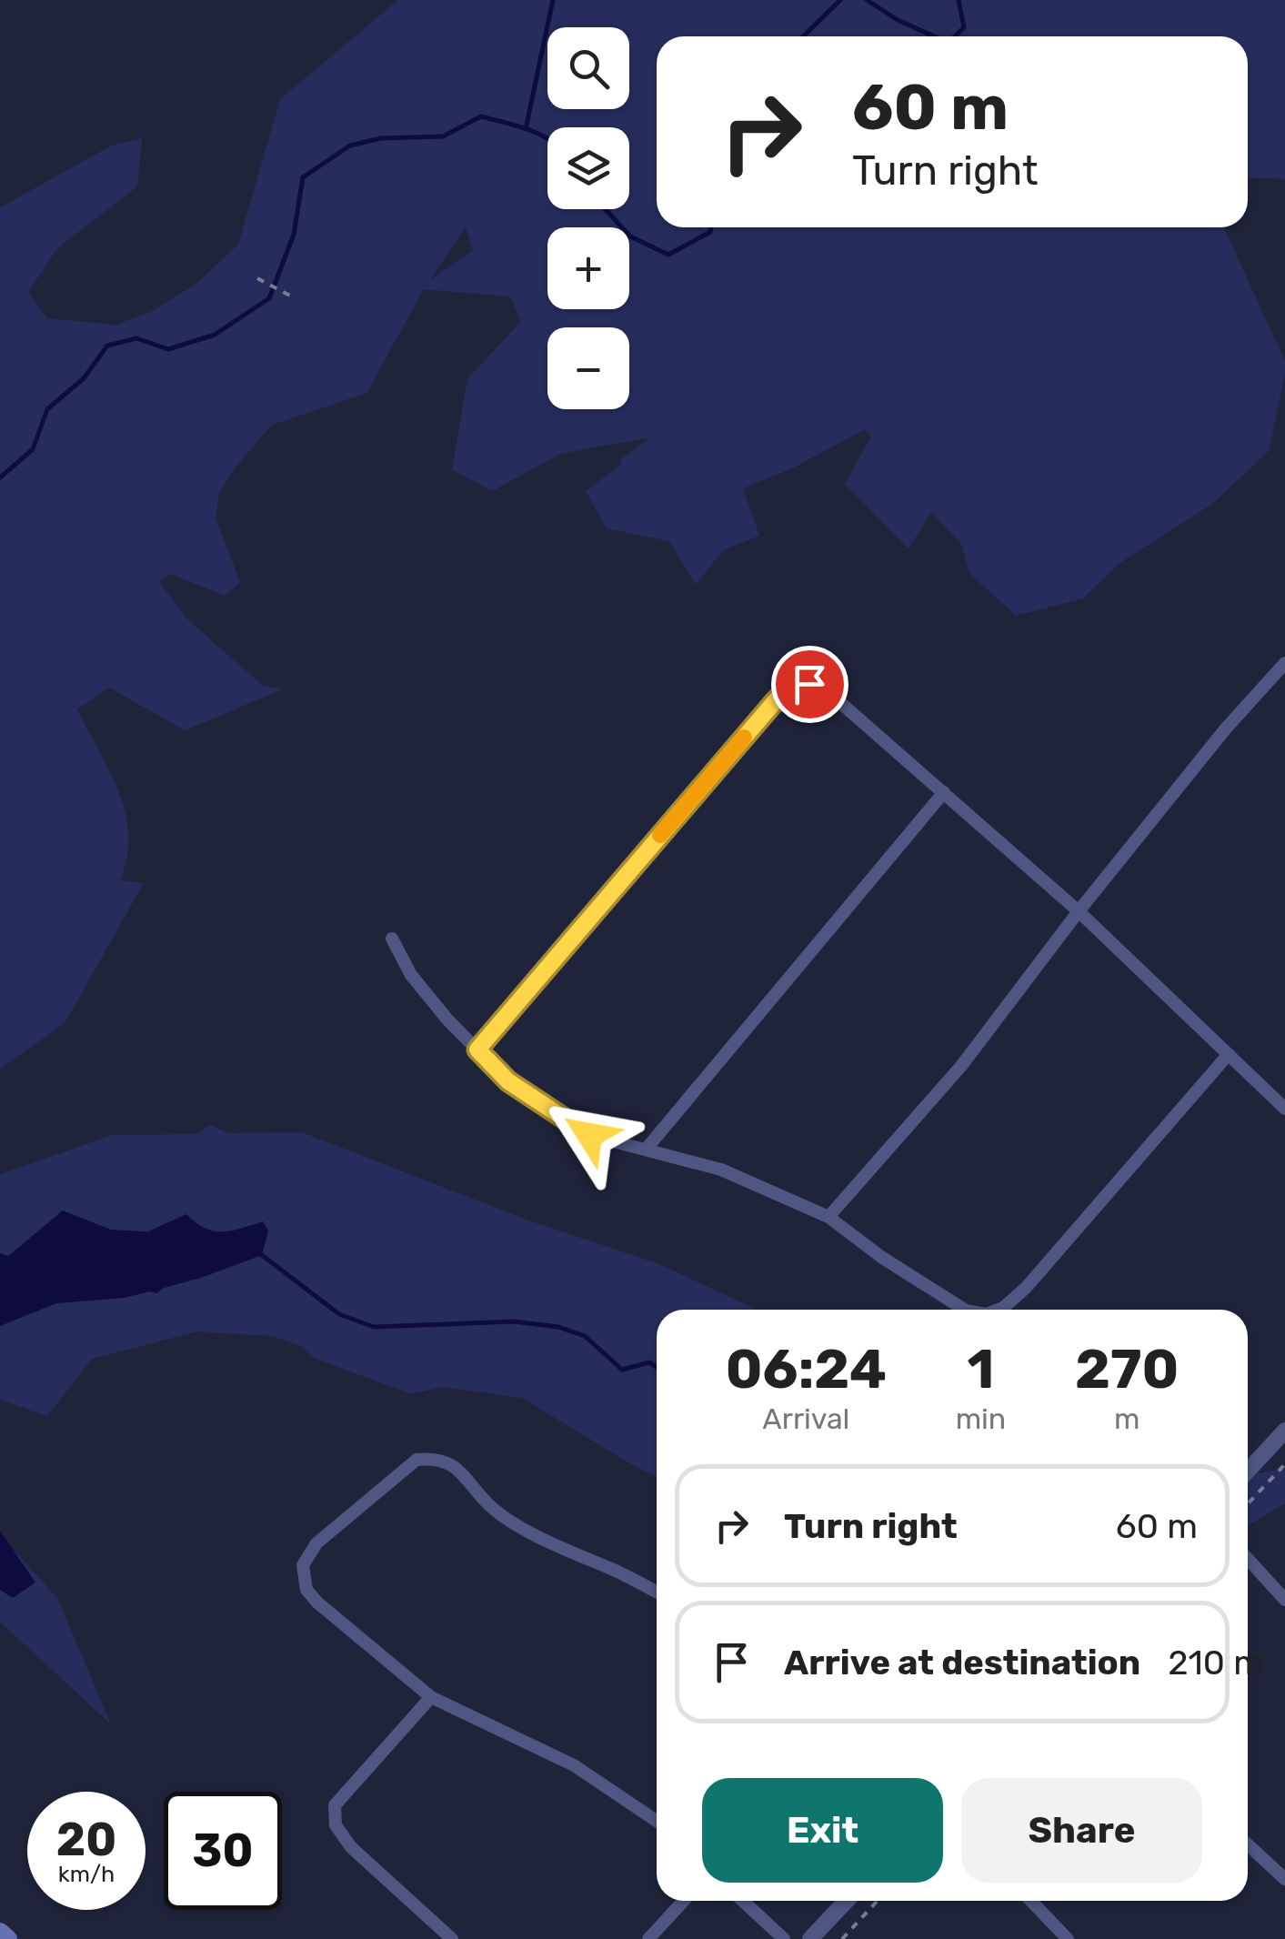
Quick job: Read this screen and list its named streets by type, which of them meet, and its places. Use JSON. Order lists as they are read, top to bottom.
{
  "page": {
    "map_buttons": ["+", "−"],
    "turn": ["60 m", "Turn right"],
    "eta": [
      "06:24",
      "Arrival",
      "1",
      "min",
      "270",
      "m"
    ],
    "list": [
      {
        "name": "Turn right",
        "value": "60 m"
      },
      {
        "name": "Arrive at destination",
        "value": "210 m"
      }
    ],
    "buttons": ["Exit", "Share"],
    "speed": "20 km/h",
    "limit": "30"
  }
}
